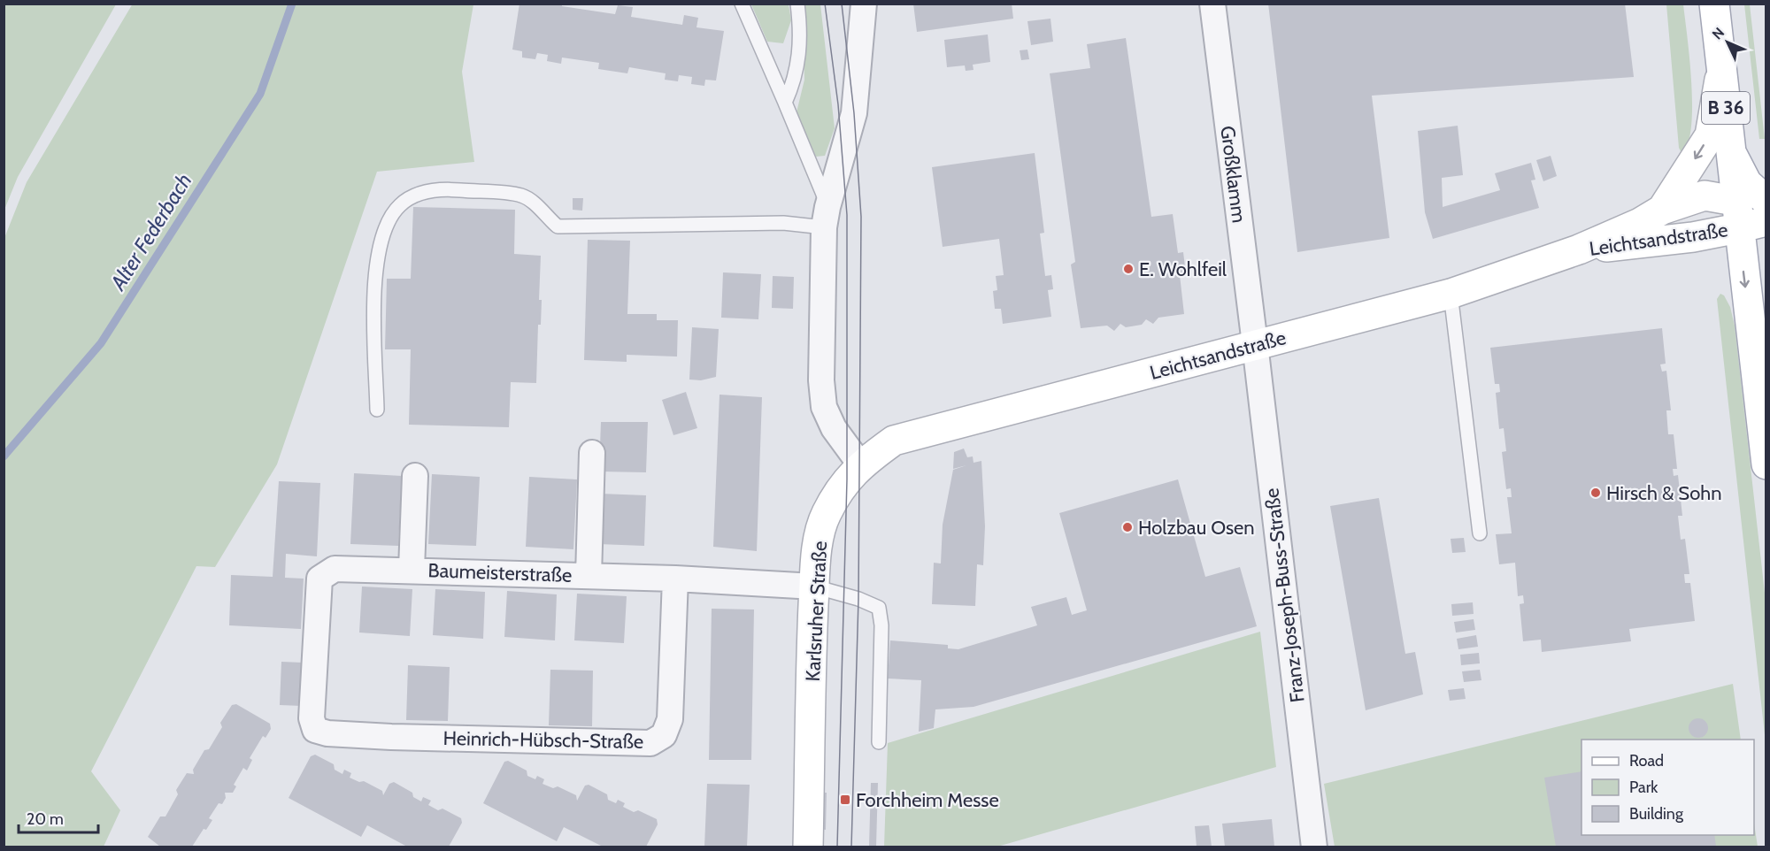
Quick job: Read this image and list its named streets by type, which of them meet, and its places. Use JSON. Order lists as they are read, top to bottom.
{
  "streets": {
    "street": [
      "B 36",
      "Großklamm",
      "Leichtsandstraße",
      "Baumeisterstraße",
      "Franz-Joseph-Buss-Straße",
      "Karlsruher Straße",
      "Heinrich-Hübsch-Straße"
    ]
  },
  "crossings": [
    ["B 36", "Leichtsandstraße"],
    ["Großklamm", "Leichtsandstraße"],
    ["Großklamm", "Franz-Joseph-Buss-Straße"],
    ["Leichtsandstraße", "Franz-Joseph-Buss-Straße"],
    ["Leichtsandstraße", "Karlsruher Straße"],
    ["Baumeisterstraße", "Heinrich-Hübsch-Straße"]
  ],
  "water": ["Alter Federbach"],
  "places": {
    "other": ["E. Wohlfeil", "Hirsch & Sohn", "Holzbau Osen"],
    "transit": ["Forchheim Messe"]
  },
  "legend": ["Road", "Park", "Building"],
  "scale_bar": "20 m",
  "north": "top left"
}
